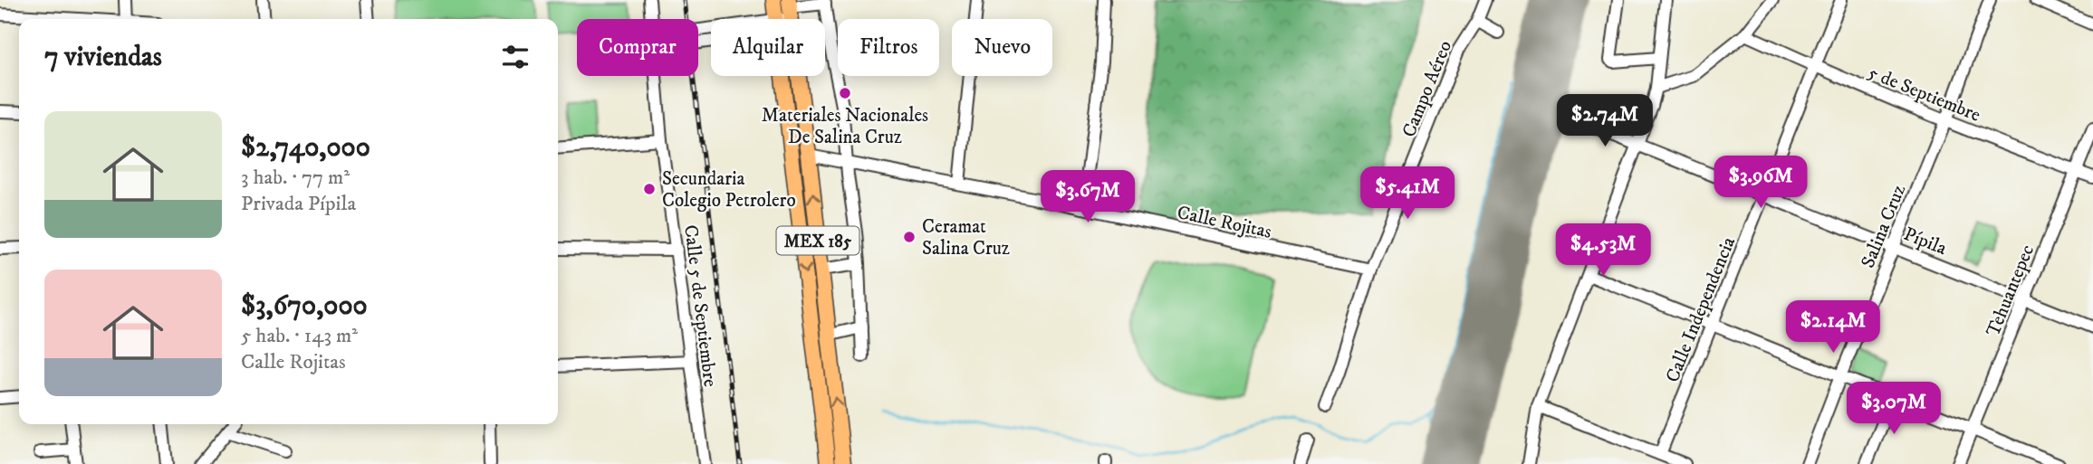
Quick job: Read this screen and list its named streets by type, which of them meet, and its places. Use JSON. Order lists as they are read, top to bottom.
{
  "streets": {
    "main road": ["MEX 185"],
    "street": [
      "Campo Aéreo",
      "5 de Septiembre",
      "Calle Rojitas",
      "Salina Cruz",
      "Pípila",
      "Tehuantepec",
      "Calle 5 de Septiembre",
      "Calle Independencia"
    ]
  },
  "crossings": [
    ["Campo Aéreo", "Calle Rojitas"],
    ["5 de Septiembre", "Salina Cruz"],
    ["5 de Septiembre", "Tehuantepec"],
    ["5 de Septiembre", "Calle Independencia"],
    ["Calle Rojitas", "MEX 185"],
    ["Salina Cruz", "Pípila"],
    ["Pípila", "Tehuantepec"],
    ["Pípila", "Calle Independencia"]
  ],
  "places": ["Materiales Nacionales De Salina Cruz", "Secundaria Colegio Petrolero", "Ceramat Salina Cruz"],
  "page": {
    "chip": [
      "Comprar",
      "Alquilar",
      "Filtros",
      "Nuevo"
    ],
    "heading": "7 viviendas",
    "price": [
      "$2.74M",
      "$3.96M",
      "$5.41M",
      "$3.67M",
      "$4.53M",
      "$2.14M",
      "$3.07M"
    ],
    "list": [
      {
        "name": "$2,740,000",
        "note": "3 hab. · 77 m² · Privada Pípila"
      },
      {
        "name": "$3,670,000",
        "note": "5 hab. · 143 m² · Calle Rojitas"
      }
    ]
  }
}
